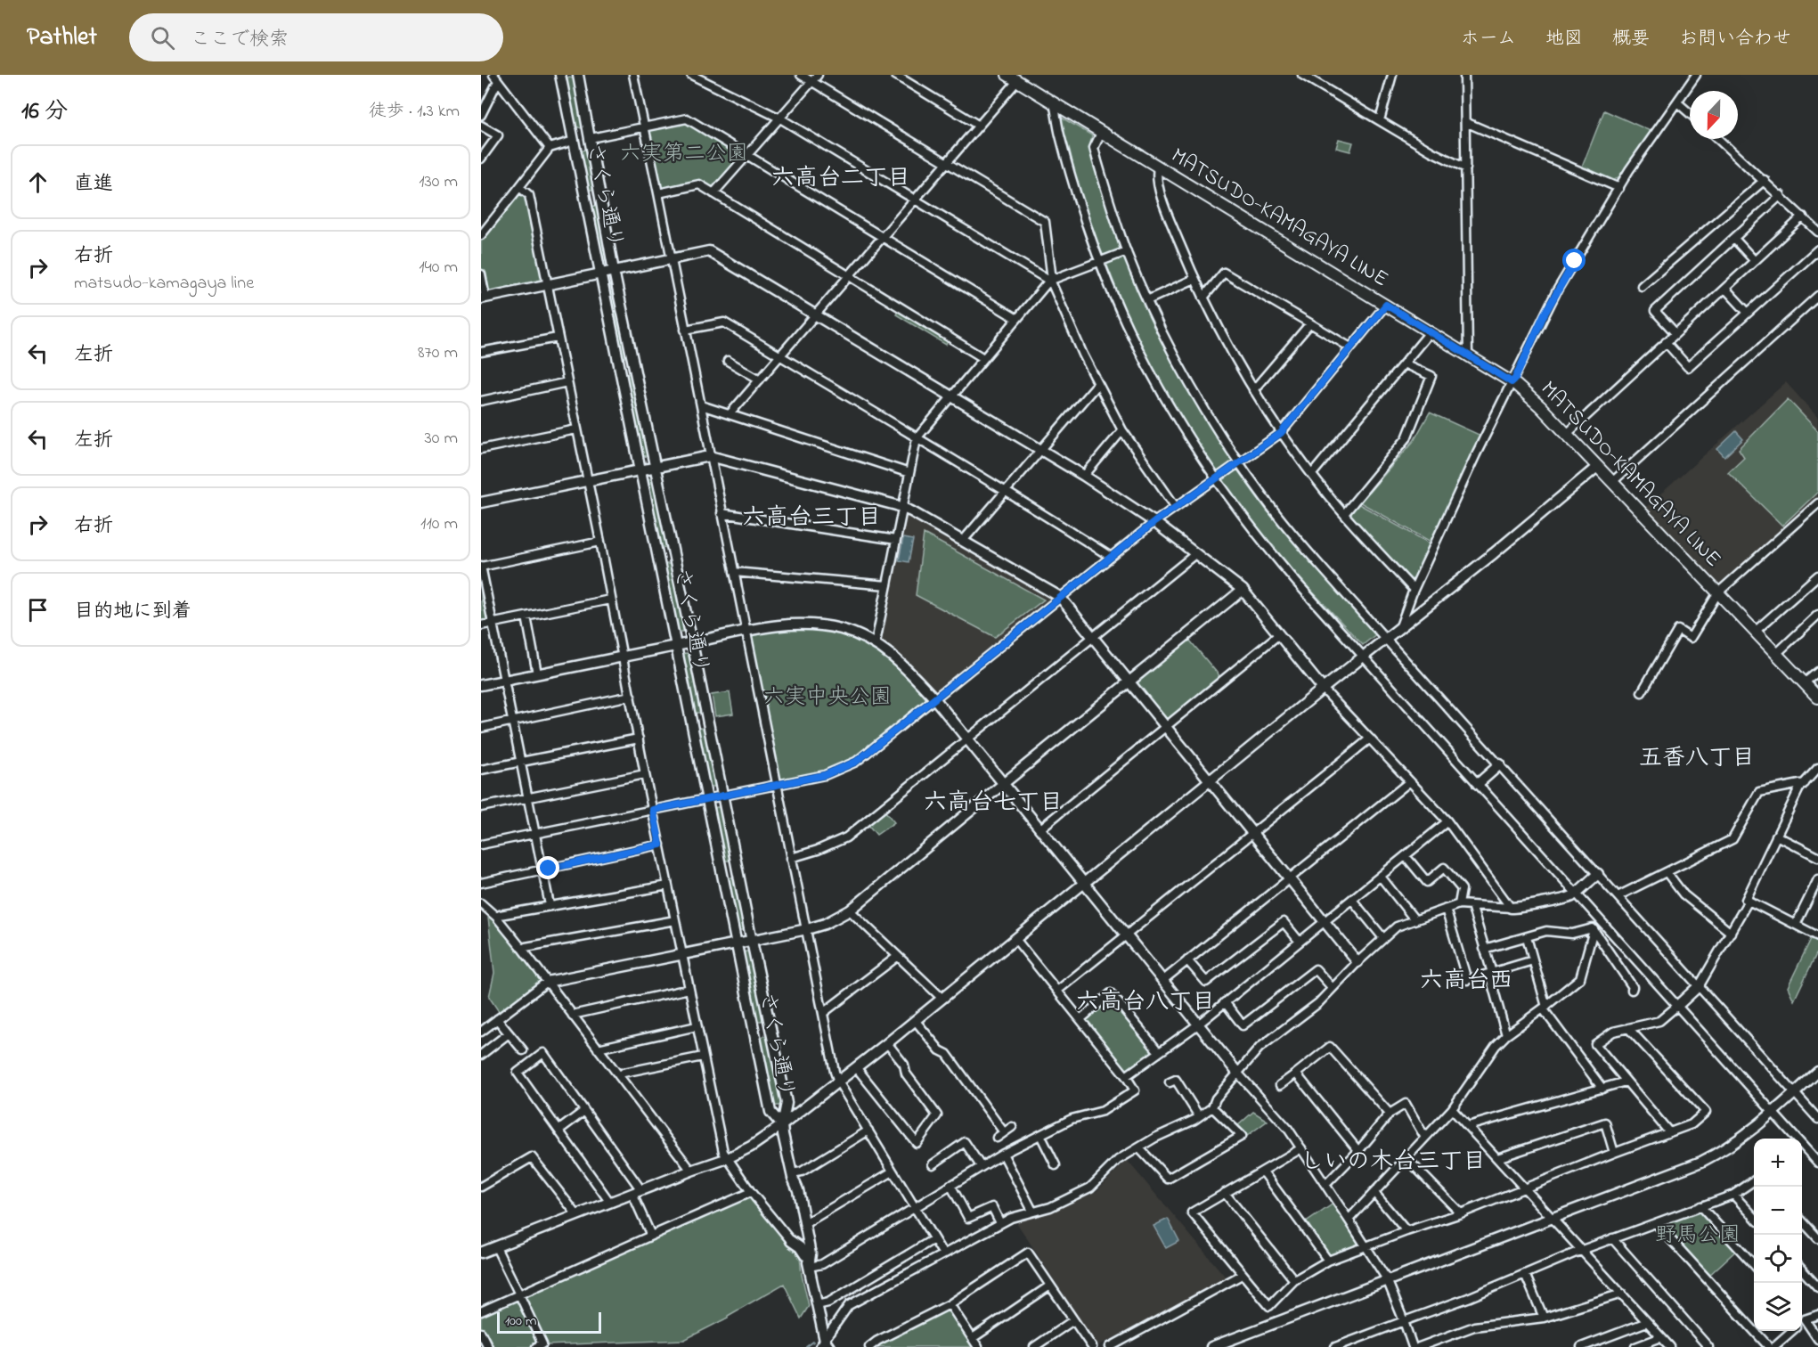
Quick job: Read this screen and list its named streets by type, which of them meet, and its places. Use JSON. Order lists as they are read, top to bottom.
{
  "streets": {
    "main road": ["MATSUDO-KAMAGAYA LINE"],
    "street": ["さくら通り"]
  },
  "districts": [
    "六高台二丁目",
    "六高台三丁目",
    "五香八丁目",
    "六高台七丁目",
    "六高台西",
    "六高台八丁目",
    "しいの木台三丁目"
  ],
  "parks": ["六実第二公園", "六実中央公園", "野馬公園"],
  "scale_bar": "100 m",
  "north": "bottom",
  "page": {
    "header": "Pathlet",
    "search": "ここで検索",
    "nav": [
      "ホーム",
      "地図",
      "概要",
      "お問い合わせ"
    ],
    "heading": ["16 分", "徒歩 · 1.3 km"],
    "list": [
      ["直進", "130 m"],
      ["右折", "matsudo-kamagaya line", "140 m"],
      ["左折", "870 m"],
      ["左折", "30 m"],
      ["右折", "110 m"],
      "目的地に到着"
    ],
    "map_buttons": ["+", "−"],
    "scale": "100 m"
  }
}
